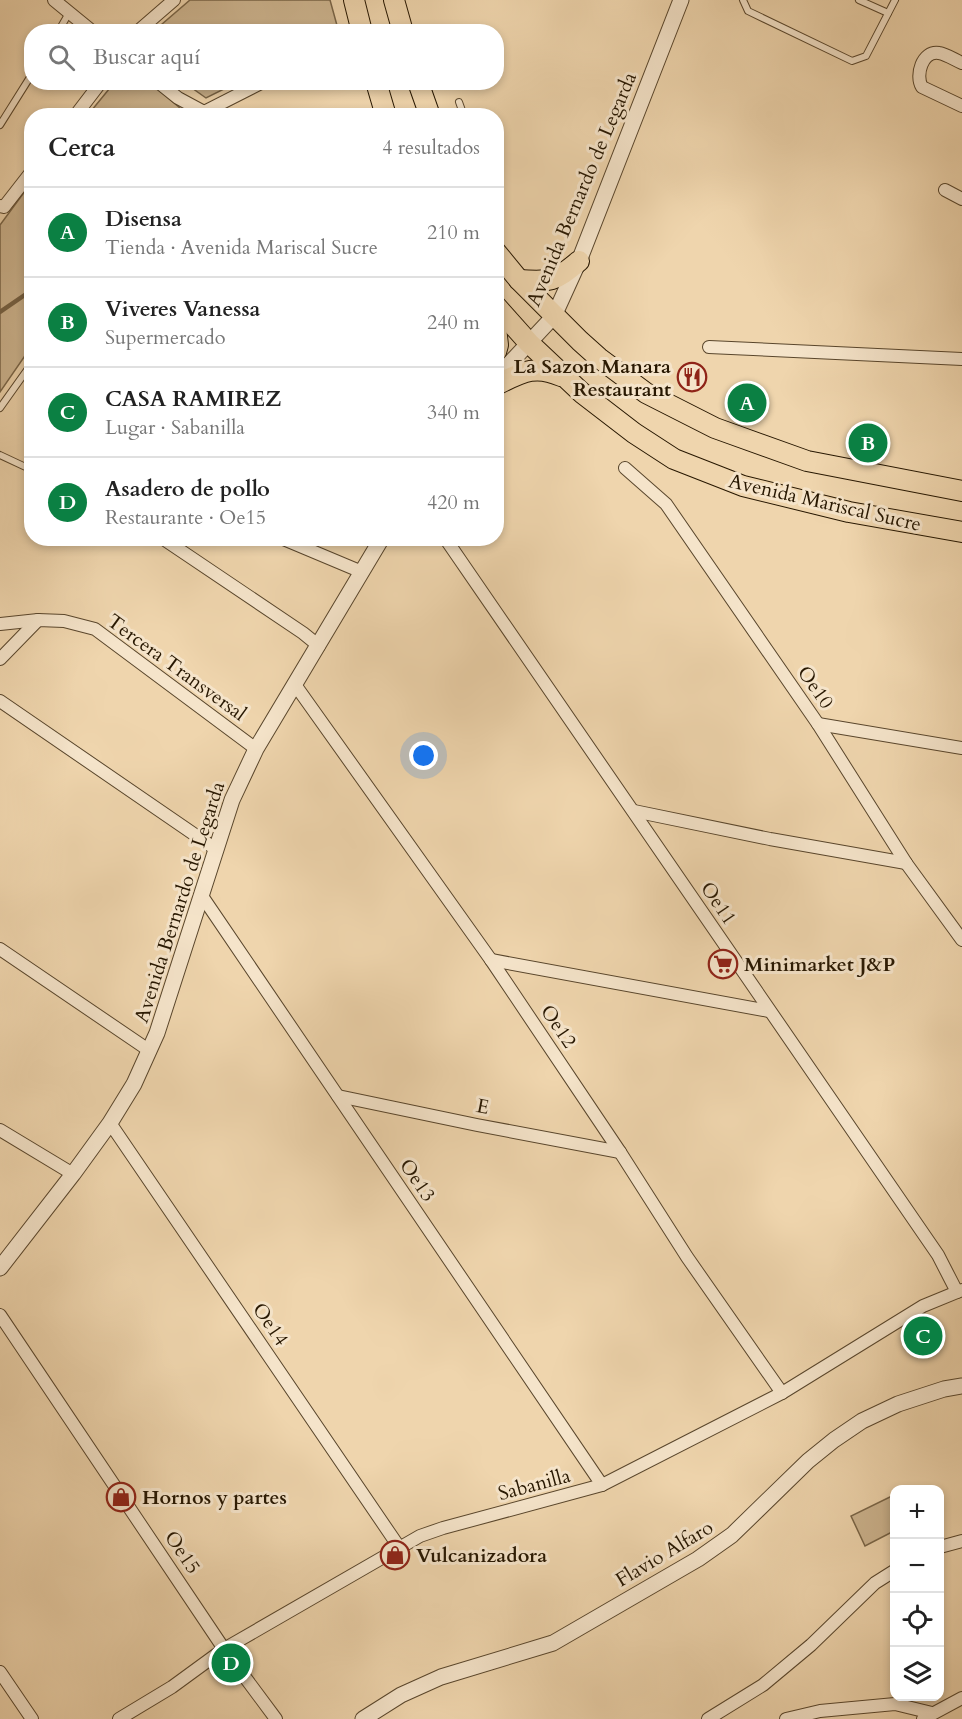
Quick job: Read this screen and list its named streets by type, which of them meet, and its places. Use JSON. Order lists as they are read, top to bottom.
{
  "streets": {
    "main road": ["Avenida Mariscal Sucre"],
    "street": [
      "Avenida Bernardo de Legarda",
      "Tercera Transversal",
      "Oe10",
      "Oe11",
      "Oe12",
      "E",
      "Oe13",
      "Oe14",
      "Sabanilla",
      "Oe15",
      "Flavio Alfaro"
    ]
  },
  "crossings": [
    ["Avenida Bernardo de Legarda", "Avenida Mariscal Sucre"],
    ["Avenida Bernardo de Legarda", "Tercera Transversal"],
    ["Avenida Bernardo de Legarda", "Oe12"],
    ["Avenida Bernardo de Legarda", "Oe13"],
    ["Avenida Bernardo de Legarda", "Oe14"],
    ["Oe11", "Sabanilla"],
    ["Oe12", "E"],
    ["Oe12", "Sabanilla"],
    ["E", "Oe13"],
    ["Oe13", "Sabanilla"],
    ["Oe14", "Sabanilla"],
    ["Sabanilla", "Oe15"]
  ],
  "places": {
    "restaurant": ["La Sazon Manara Restaurant"],
    "supermarket": ["Minimarket J&P"],
    "shop": ["Hornos y partes", "Vulcanizadora"]
  },
  "page": {
    "search": "Buscar aquí",
    "heading": ["Cerca", "4 resultados"],
    "list": [
      {
        "mark": "A",
        "name": "Disensa",
        "note": "Tienda · Avenida Mariscal Sucre",
        "value": "210 m"
      },
      {
        "mark": "B",
        "name": "Viveres Vanessa",
        "note": "Supermercado",
        "value": "240 m"
      },
      {
        "mark": "C",
        "name": "CASA RAMIREZ",
        "note": "Lugar · Sabanilla",
        "value": "340 m"
      },
      {
        "mark": "D",
        "name": "Asadero de pollo",
        "note": "Restaurante · Oe15",
        "value": "420 m"
      }
    ],
    "pins": [
      "A",
      "B",
      "C",
      "D"
    ],
    "map_buttons": ["+", "−"]
  }
}
